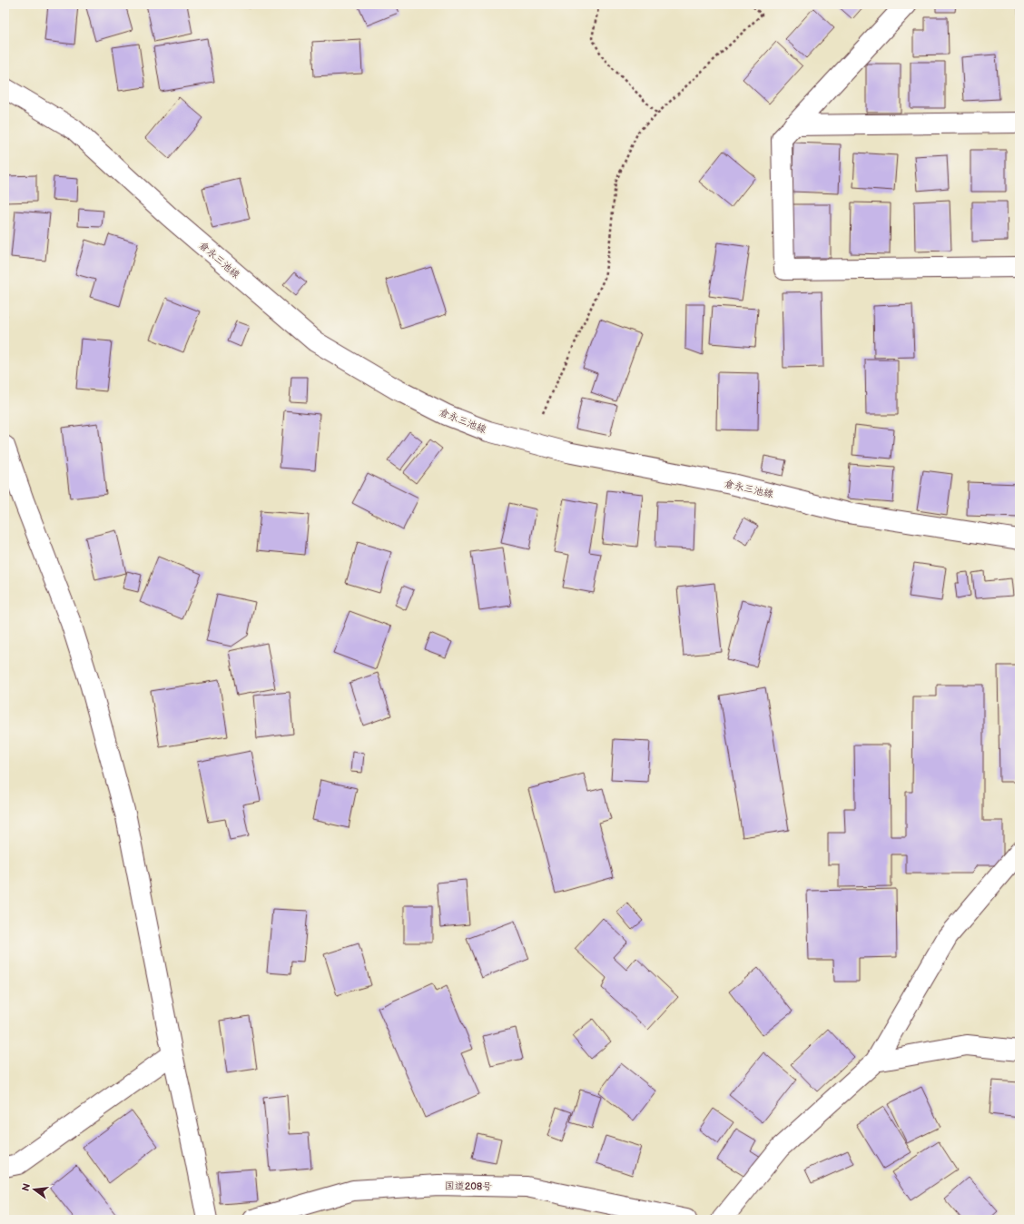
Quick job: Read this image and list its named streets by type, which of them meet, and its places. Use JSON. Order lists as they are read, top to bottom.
{
  "streets": {
    "main road": ["倉永三池線", "国道208号"]
  },
  "north": "left"
}
